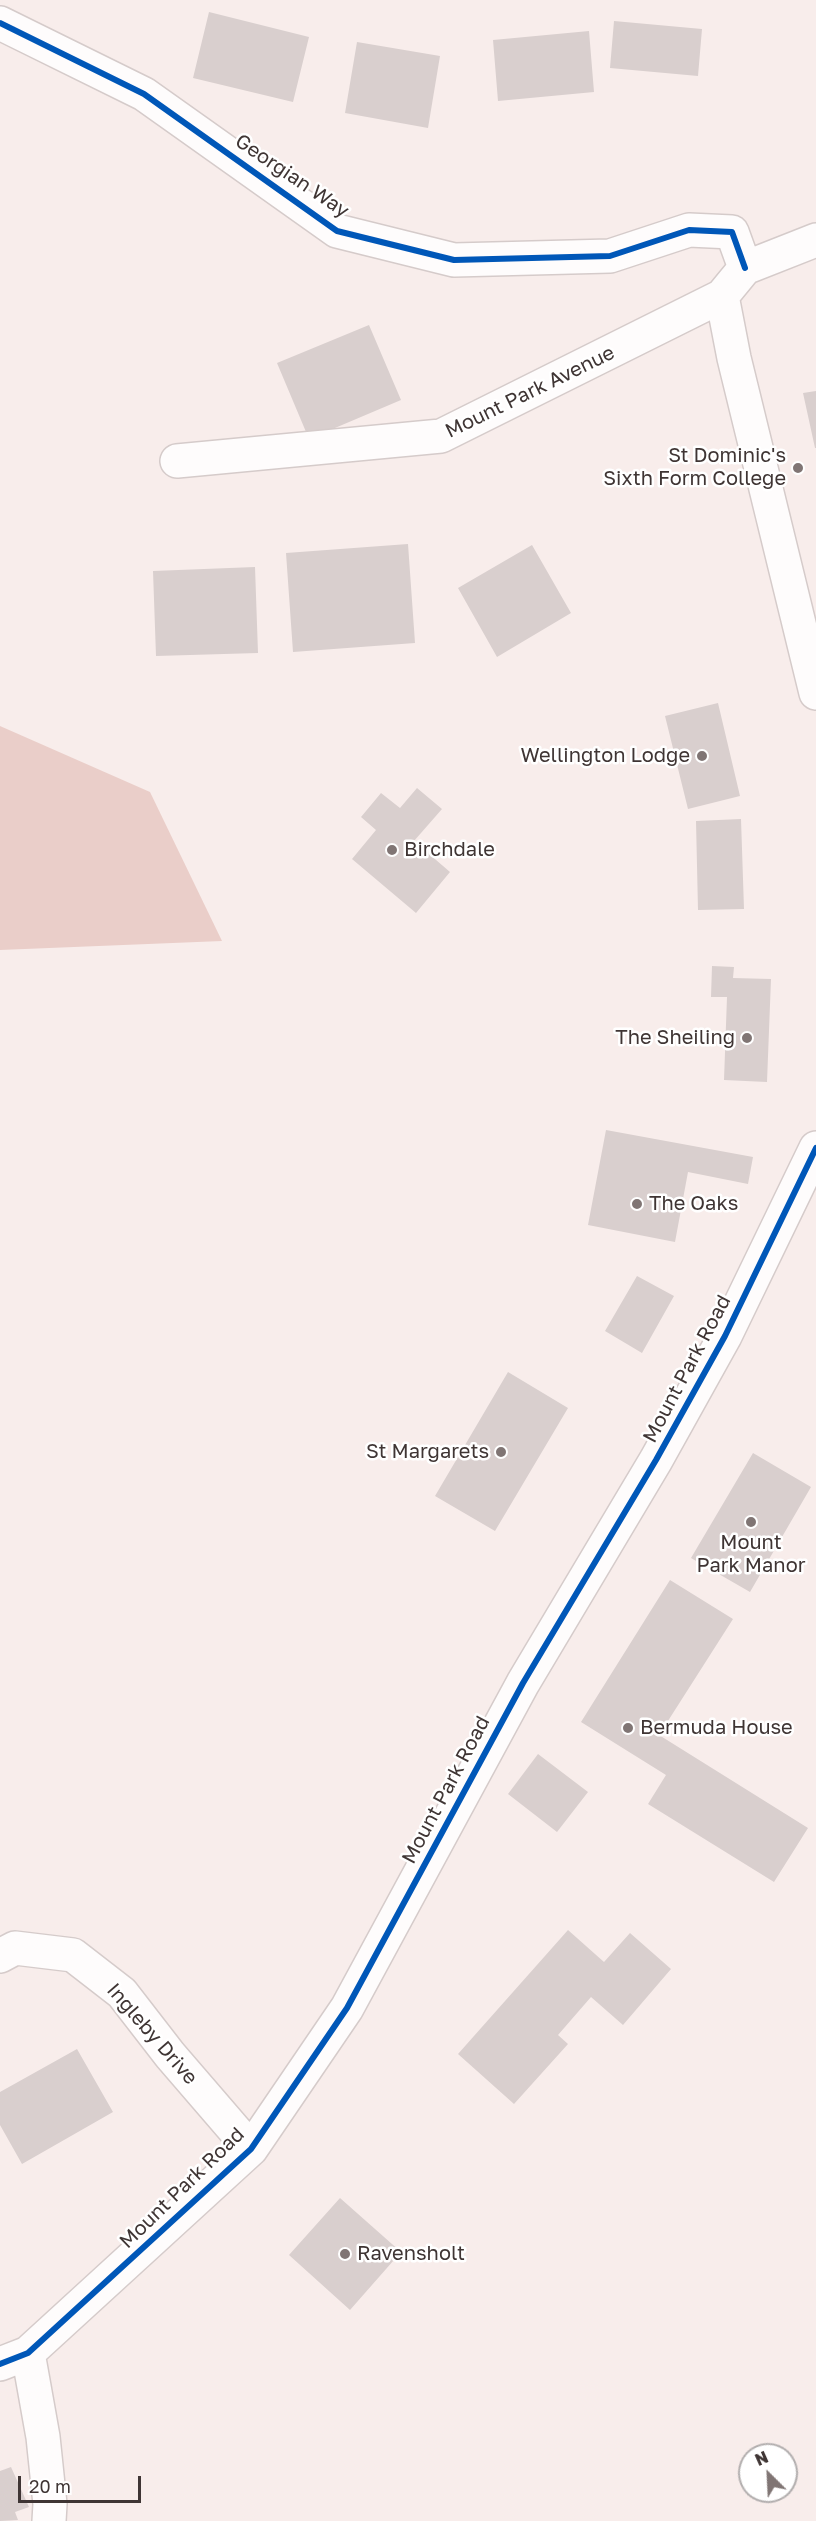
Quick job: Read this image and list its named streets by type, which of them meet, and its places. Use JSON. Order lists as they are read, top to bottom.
{
  "streets": {
    "street": [
      "Georgian Way",
      "Mount Park Avenue",
      "Mount Park Road",
      "Ingleby Drive"
    ]
  },
  "crossings": [
    ["Georgian Way", "Mount Park Avenue"],
    ["Mount Park Road", "Ingleby Drive"]
  ],
  "places": [
    "St Dominic's Sixth Form College",
    "Wellington Lodge",
    "Birchdale",
    "The Sheiling",
    "The Oaks",
    "St Margarets",
    "Mount Park Manor",
    "Bermuda House",
    "Ravensholt"
  ],
  "scale_bar": "20 m",
  "north": "top left"
}
